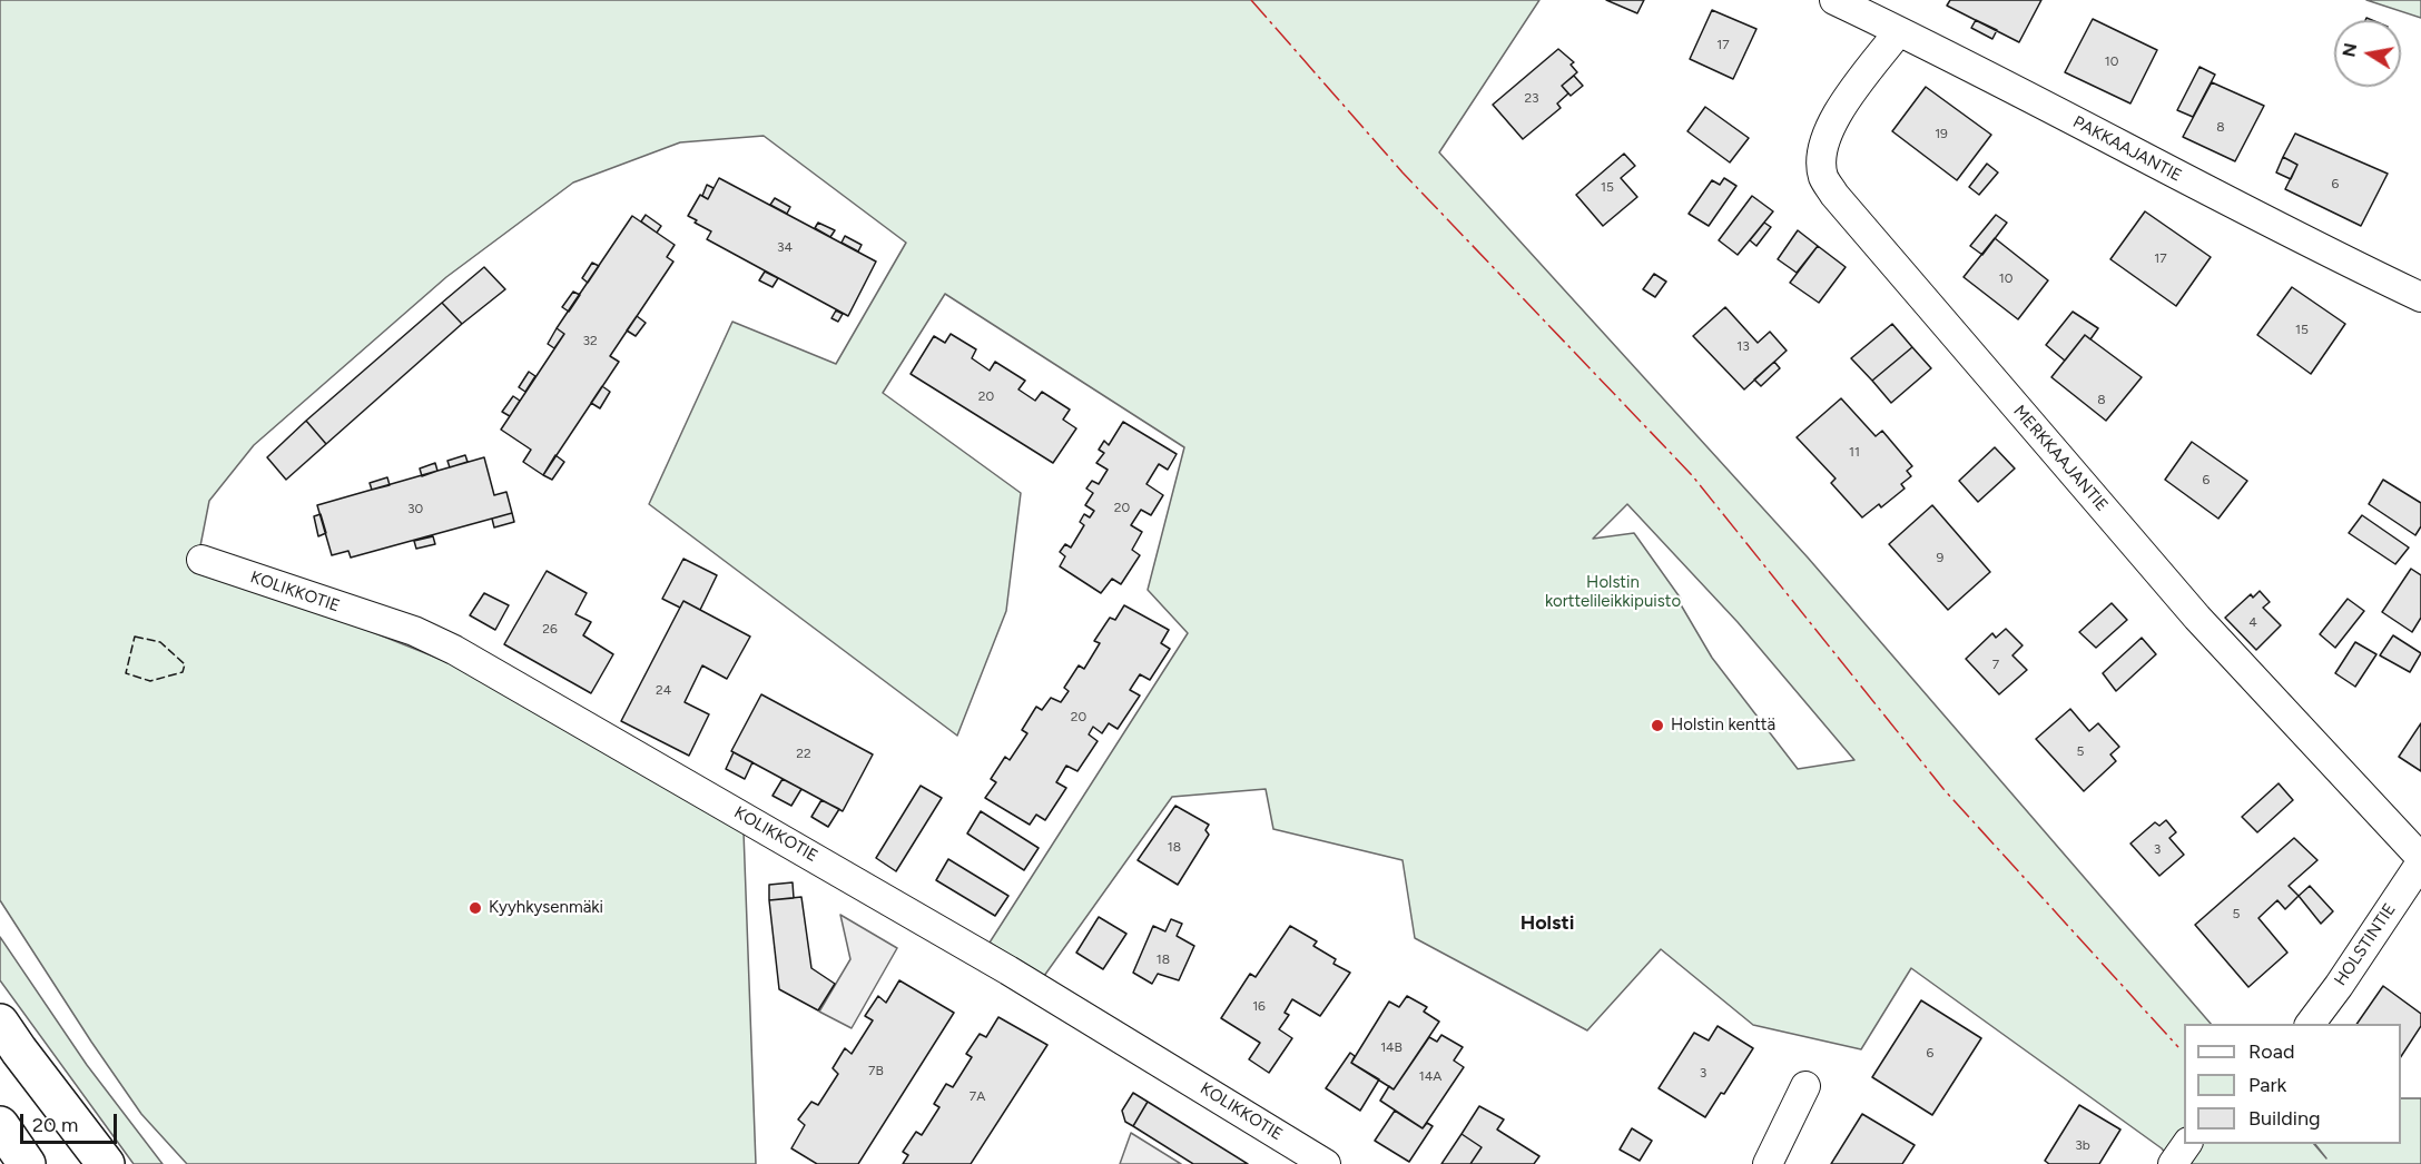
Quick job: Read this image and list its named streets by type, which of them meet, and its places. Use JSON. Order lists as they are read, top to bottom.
{
  "streets": {
    "street": [
      "PAKKAAJANTIE",
      "MERKKAAJANTIE",
      "KOLIKKOTIE",
      "HOLSTINTIE"
    ]
  },
  "crossings": [
    ["PAKKAAJANTIE", "MERKKAAJANTIE"],
    ["MERKKAAJANTIE", "HOLSTINTIE"]
  ],
  "districts": ["Holsti"],
  "parks": ["Holstin korttelileikkipuisto"],
  "places": ["Holstin kenttä", "Kyyhkysenmäki"],
  "house_numbers": [
    "17",
    "10",
    "23",
    "8",
    "19",
    "6",
    "15",
    "34",
    "17",
    "10",
    "15",
    "32",
    "13",
    "20",
    "8",
    "11",
    "6",
    "20",
    "30",
    "9",
    "4",
    "26",
    "7",
    "24",
    "20",
    "5",
    "22",
    "18",
    "3",
    "5",
    "18",
    "16",
    "14B",
    "6",
    "7B",
    "3",
    "14A",
    "7A",
    "3b"
  ],
  "legend": ["Road", "Park", "Building"],
  "scale_bar": "20 m",
  "north": "left"
}
